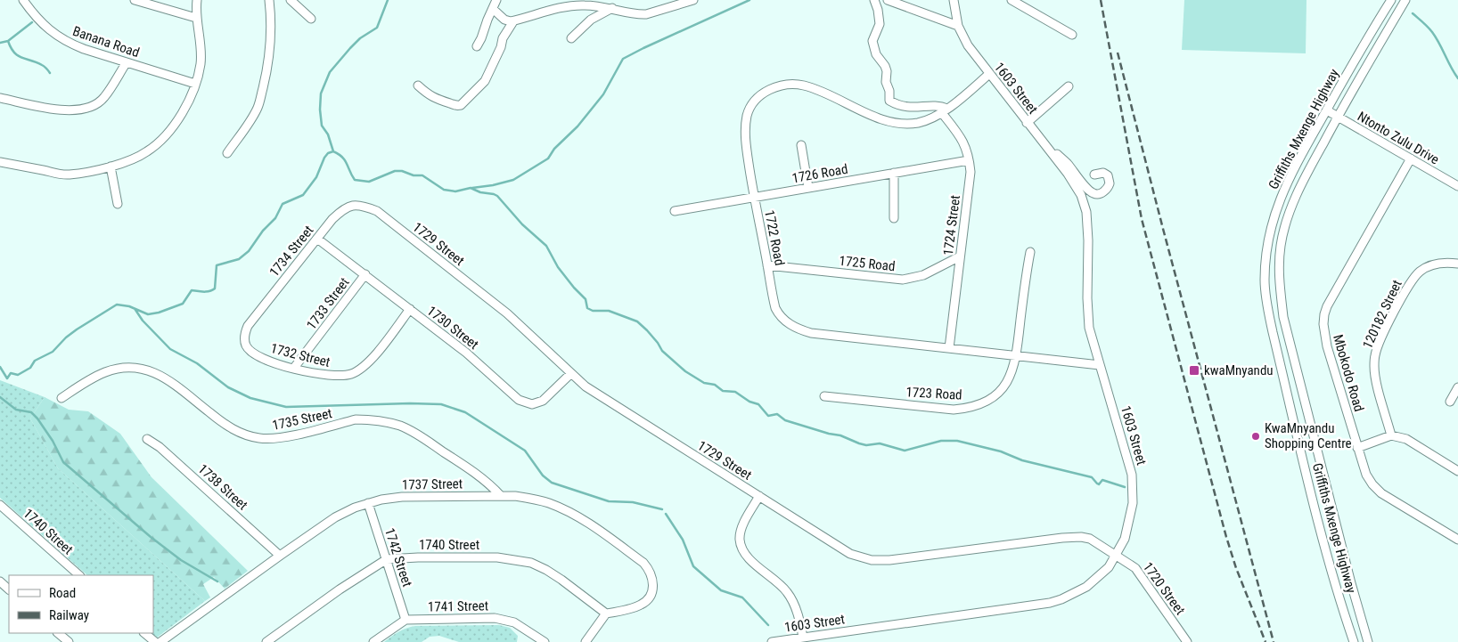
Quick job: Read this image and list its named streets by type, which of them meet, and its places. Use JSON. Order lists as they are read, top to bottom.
{
  "streets": {
    "street": [
      "Banana Road",
      "1603 Street",
      "Griffiths Mxenge Highway",
      "Ntonto Zulu Drive",
      "1726 Road",
      "1724 Street",
      "1722 Road",
      "1729 Street",
      "1734 Street",
      "1725 Road",
      "1733 Street",
      "120182 Street",
      "1730 Street",
      "1732 Street",
      "Mbokodo Road",
      "1723 Road",
      "1735 Street",
      "1737 Street",
      "1738 Street",
      "1740 Street",
      "1742 Street",
      "1720 Street",
      "1741 Street"
    ]
  },
  "crossings": [
    ["1603 Street", "1722 Road"],
    ["1603 Street", "1729 Street"],
    ["1603 Street", "1720 Street"],
    ["Griffiths Mxenge Highway", "Ntonto Zulu Drive"],
    ["Ntonto Zulu Drive", "Mbokodo Road"],
    ["1726 Road", "1724 Street"],
    ["1726 Road", "1722 Road"],
    ["1724 Street", "1722 Road"],
    ["1724 Street", "1725 Road"],
    ["1722 Road", "1725 Road"],
    ["1722 Road", "1723 Road"],
    ["1729 Street", "1734 Street"],
    ["1729 Street", "1730 Street"],
    ["1729 Street", "1720 Street"],
    ["1734 Street", "1730 Street"],
    ["1734 Street", "1732 Street"],
    ["1733 Street", "1730 Street"],
    ["1733 Street", "1732 Street"],
    ["1730 Street", "1732 Street"],
    ["1735 Street", "1737 Street"],
    ["1737 Street", "1738 Street"],
    ["1737 Street", "1740 Street"],
    ["1737 Street", "1742 Street"],
    ["1740 Street", "1742 Street"],
    ["1742 Street", "1741 Street"]
  ],
  "places": {
    "transit": ["kwaMnyandu"],
    "other": ["KwaMnyandu Shopping Centre"]
  },
  "legend": ["Road", "Railway"]
}
